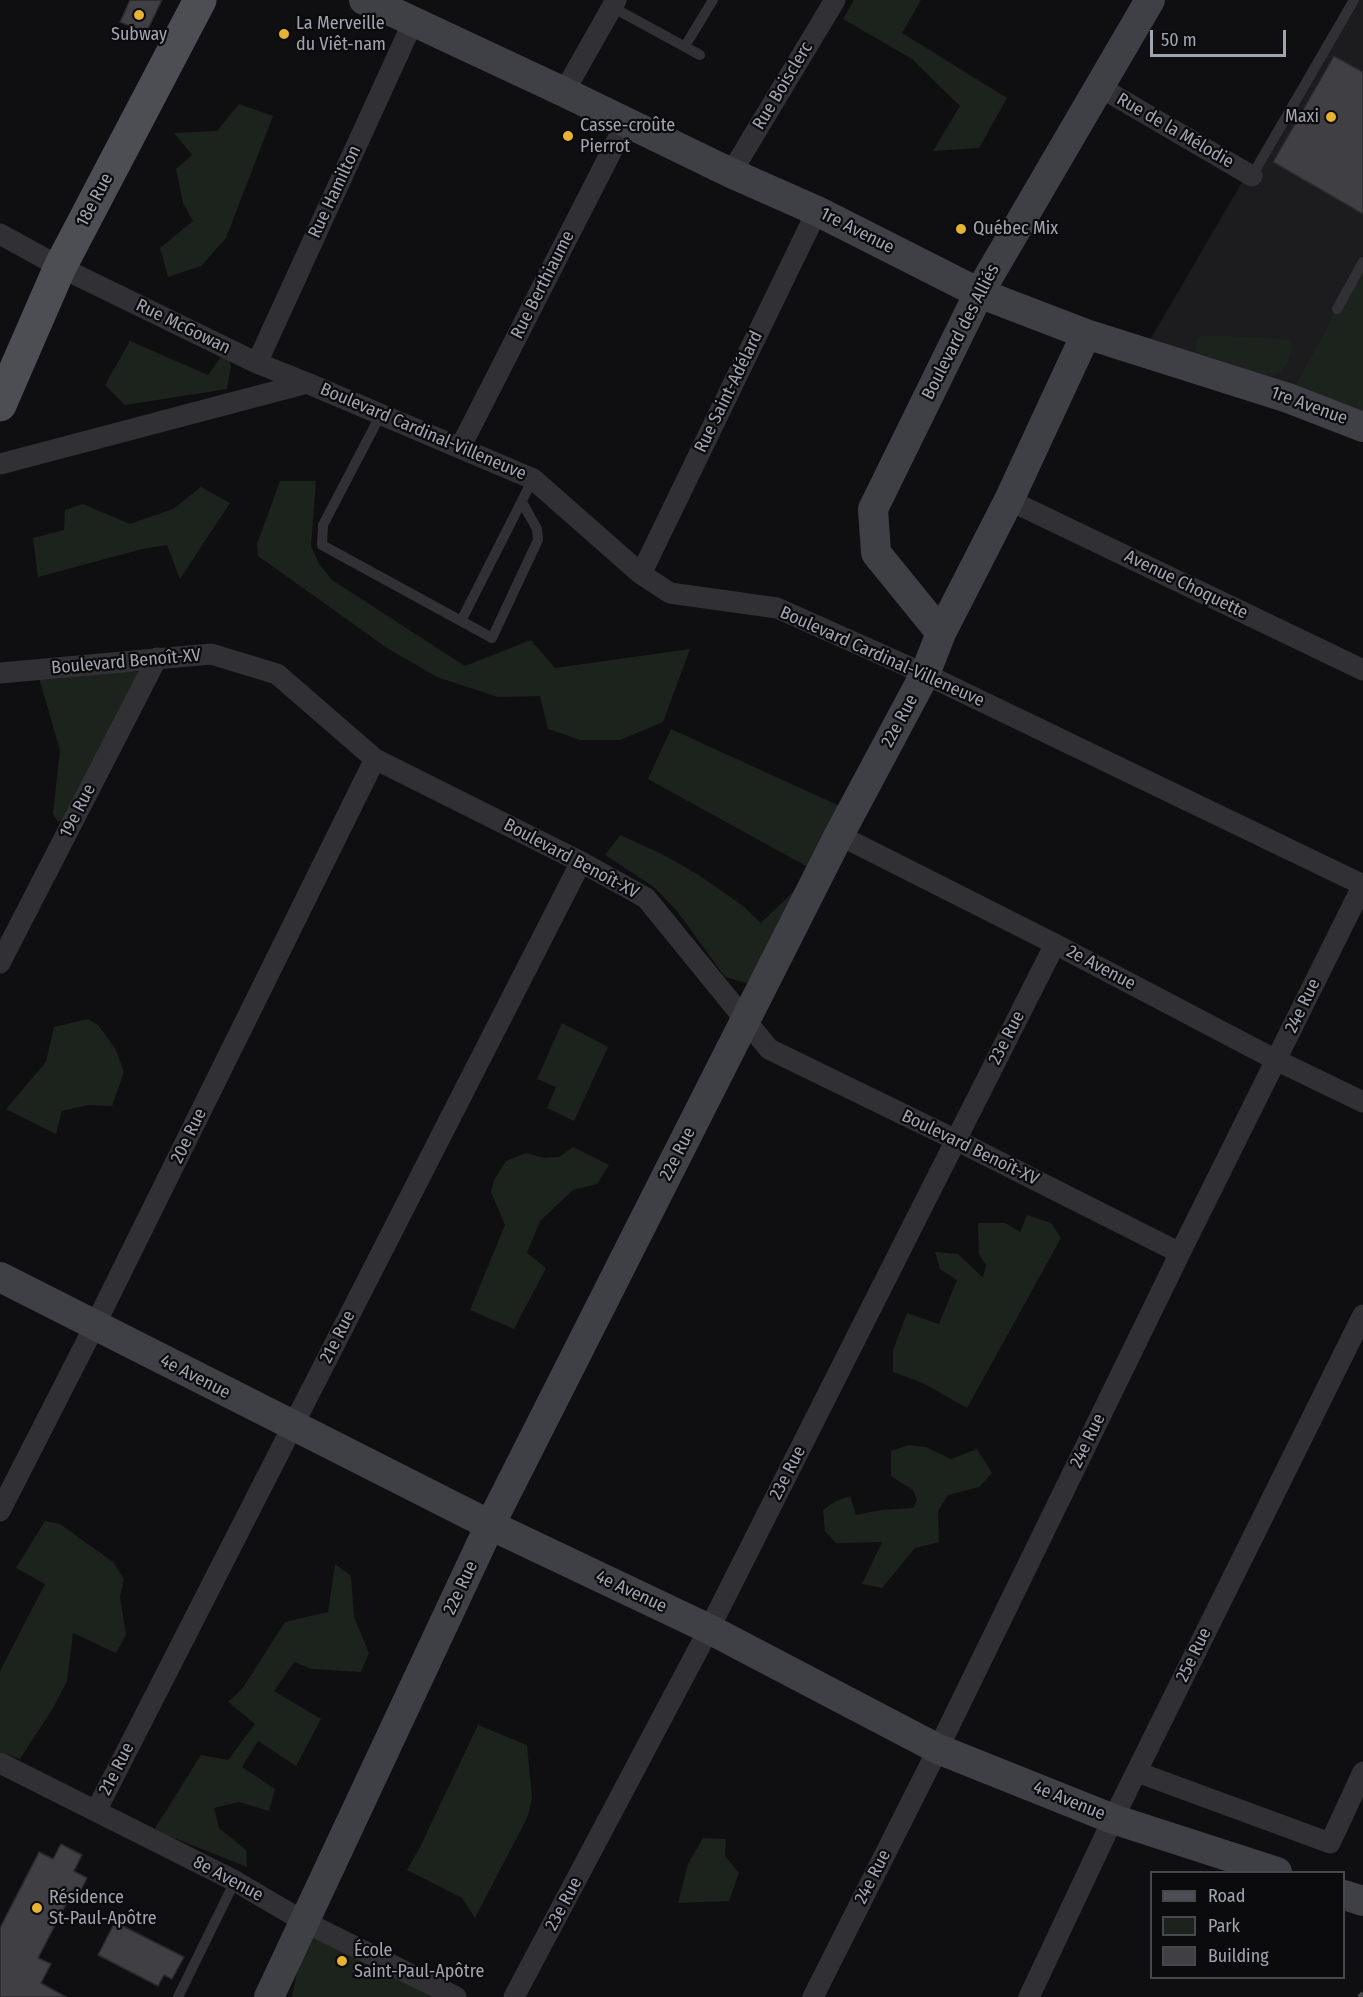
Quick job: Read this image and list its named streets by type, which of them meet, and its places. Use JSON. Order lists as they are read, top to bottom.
{
  "streets": {
    "main road": ["18e Rue"],
    "street": [
      "Rue Boisclerc",
      "Rue de la Mélodie",
      "Rue Hamilton",
      "1re Avenue",
      "Rue Berthiaume",
      "Rue McGowan",
      "Boulevard des Alliés",
      "Rue Saint-Adélard",
      "Boulevard Cardinal-Villeneuve",
      "Avenue Choquette",
      "Boulevard Benoît-XV",
      "22e Rue",
      "19e Rue",
      "2e Avenue",
      "24e Rue",
      "23e Rue",
      "20e Rue",
      "21e Rue",
      "4e Avenue",
      "25e Rue",
      "8e Avenue"
    ]
  },
  "crossings": [
    ["Rue Boisclerc", "1re Avenue"],
    ["Rue de la Mélodie", "Boulevard des Alliés"],
    ["Rue Hamilton", "1re Avenue"],
    ["Rue Hamilton", "Rue McGowan"],
    ["18e Rue", "Rue McGowan"],
    ["1re Avenue", "Rue Berthiaume"],
    ["1re Avenue", "Boulevard des Alliés"],
    ["1re Avenue", "Rue Saint-Adélard"],
    ["1re Avenue", "22e Rue"],
    ["Rue Berthiaume", "Boulevard Cardinal-Villeneuve"],
    ["Rue McGowan", "Boulevard Cardinal-Villeneuve"],
    ["Boulevard des Alliés", "22e Rue"],
    ["Rue Saint-Adélard", "Boulevard Cardinal-Villeneuve"],
    ["Boulevard Cardinal-Villeneuve", "22e Rue"],
    ["Boulevard Cardinal-Villeneuve", "24e Rue"],
    ["Avenue Choquette", "22e Rue"],
    ["Boulevard Benoît-XV", "22e Rue"],
    ["Boulevard Benoît-XV", "19e Rue"],
    ["Boulevard Benoît-XV", "24e Rue"],
    ["Boulevard Benoît-XV", "23e Rue"],
    ["Boulevard Benoît-XV", "20e Rue"],
    ["Boulevard Benoît-XV", "21e Rue"],
    ["22e Rue", "2e Avenue"],
    ["22e Rue", "4e Avenue"],
    ["22e Rue", "8e Avenue"],
    ["2e Avenue", "24e Rue"],
    ["2e Avenue", "23e Rue"],
    ["24e Rue", "4e Avenue"],
    ["23e Rue", "4e Avenue"],
    ["20e Rue", "4e Avenue"],
    ["21e Rue", "4e Avenue"],
    ["21e Rue", "8e Avenue"],
    ["4e Avenue", "25e Rue"]
  ],
  "places": [
    "Subway",
    "La Merveille du Viêt-nam",
    "Maxi",
    "Casse-croûte Pierrot",
    "Québec Mix",
    "Résidence St-Paul-Apôtre",
    "École Saint-Paul-Apôtre"
  ],
  "legend": ["Road", "Park", "Building"],
  "scale_bar": "50 m"
}
